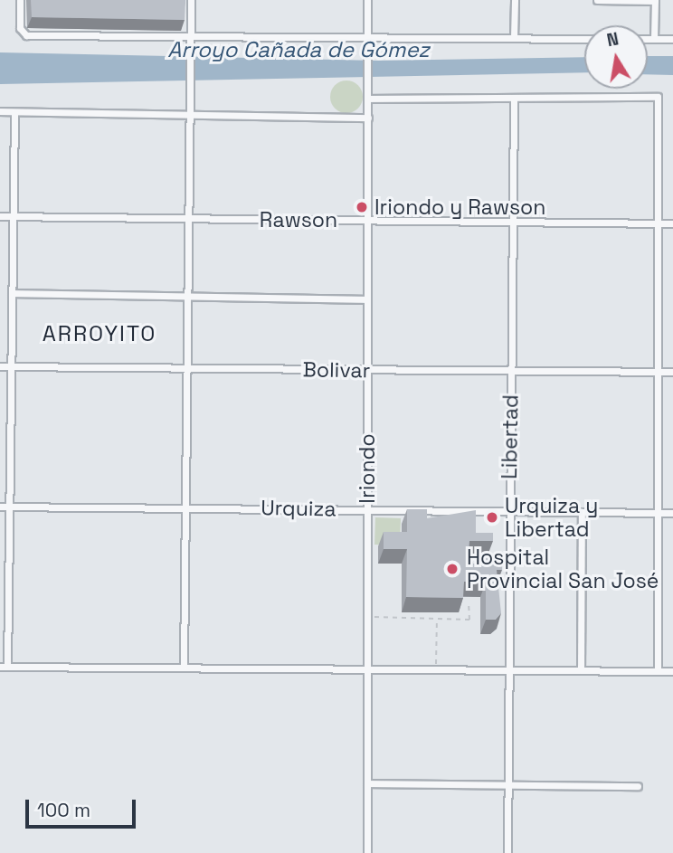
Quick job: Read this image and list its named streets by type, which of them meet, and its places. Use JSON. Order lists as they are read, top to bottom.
{
  "streets": {
    "street": [
      "Rawson",
      "Bolivar",
      "Libertad",
      "Iriondo",
      "Urquiza"
    ]
  },
  "crossings": [
    ["Rawson", "Libertad"],
    ["Rawson", "Iriondo"],
    ["Bolivar", "Libertad"],
    ["Bolivar", "Iriondo"],
    ["Libertad", "Urquiza"],
    ["Iriondo", "Urquiza"]
  ],
  "districts": ["ARROYITO"],
  "water": ["Arroyo Cañada de Gómez"],
  "places": ["Iriondo y Rawson", "Urquiza y Libertad", "Hospital Provincial San José"],
  "scale_bar": "100 m",
  "north": "top"
}
